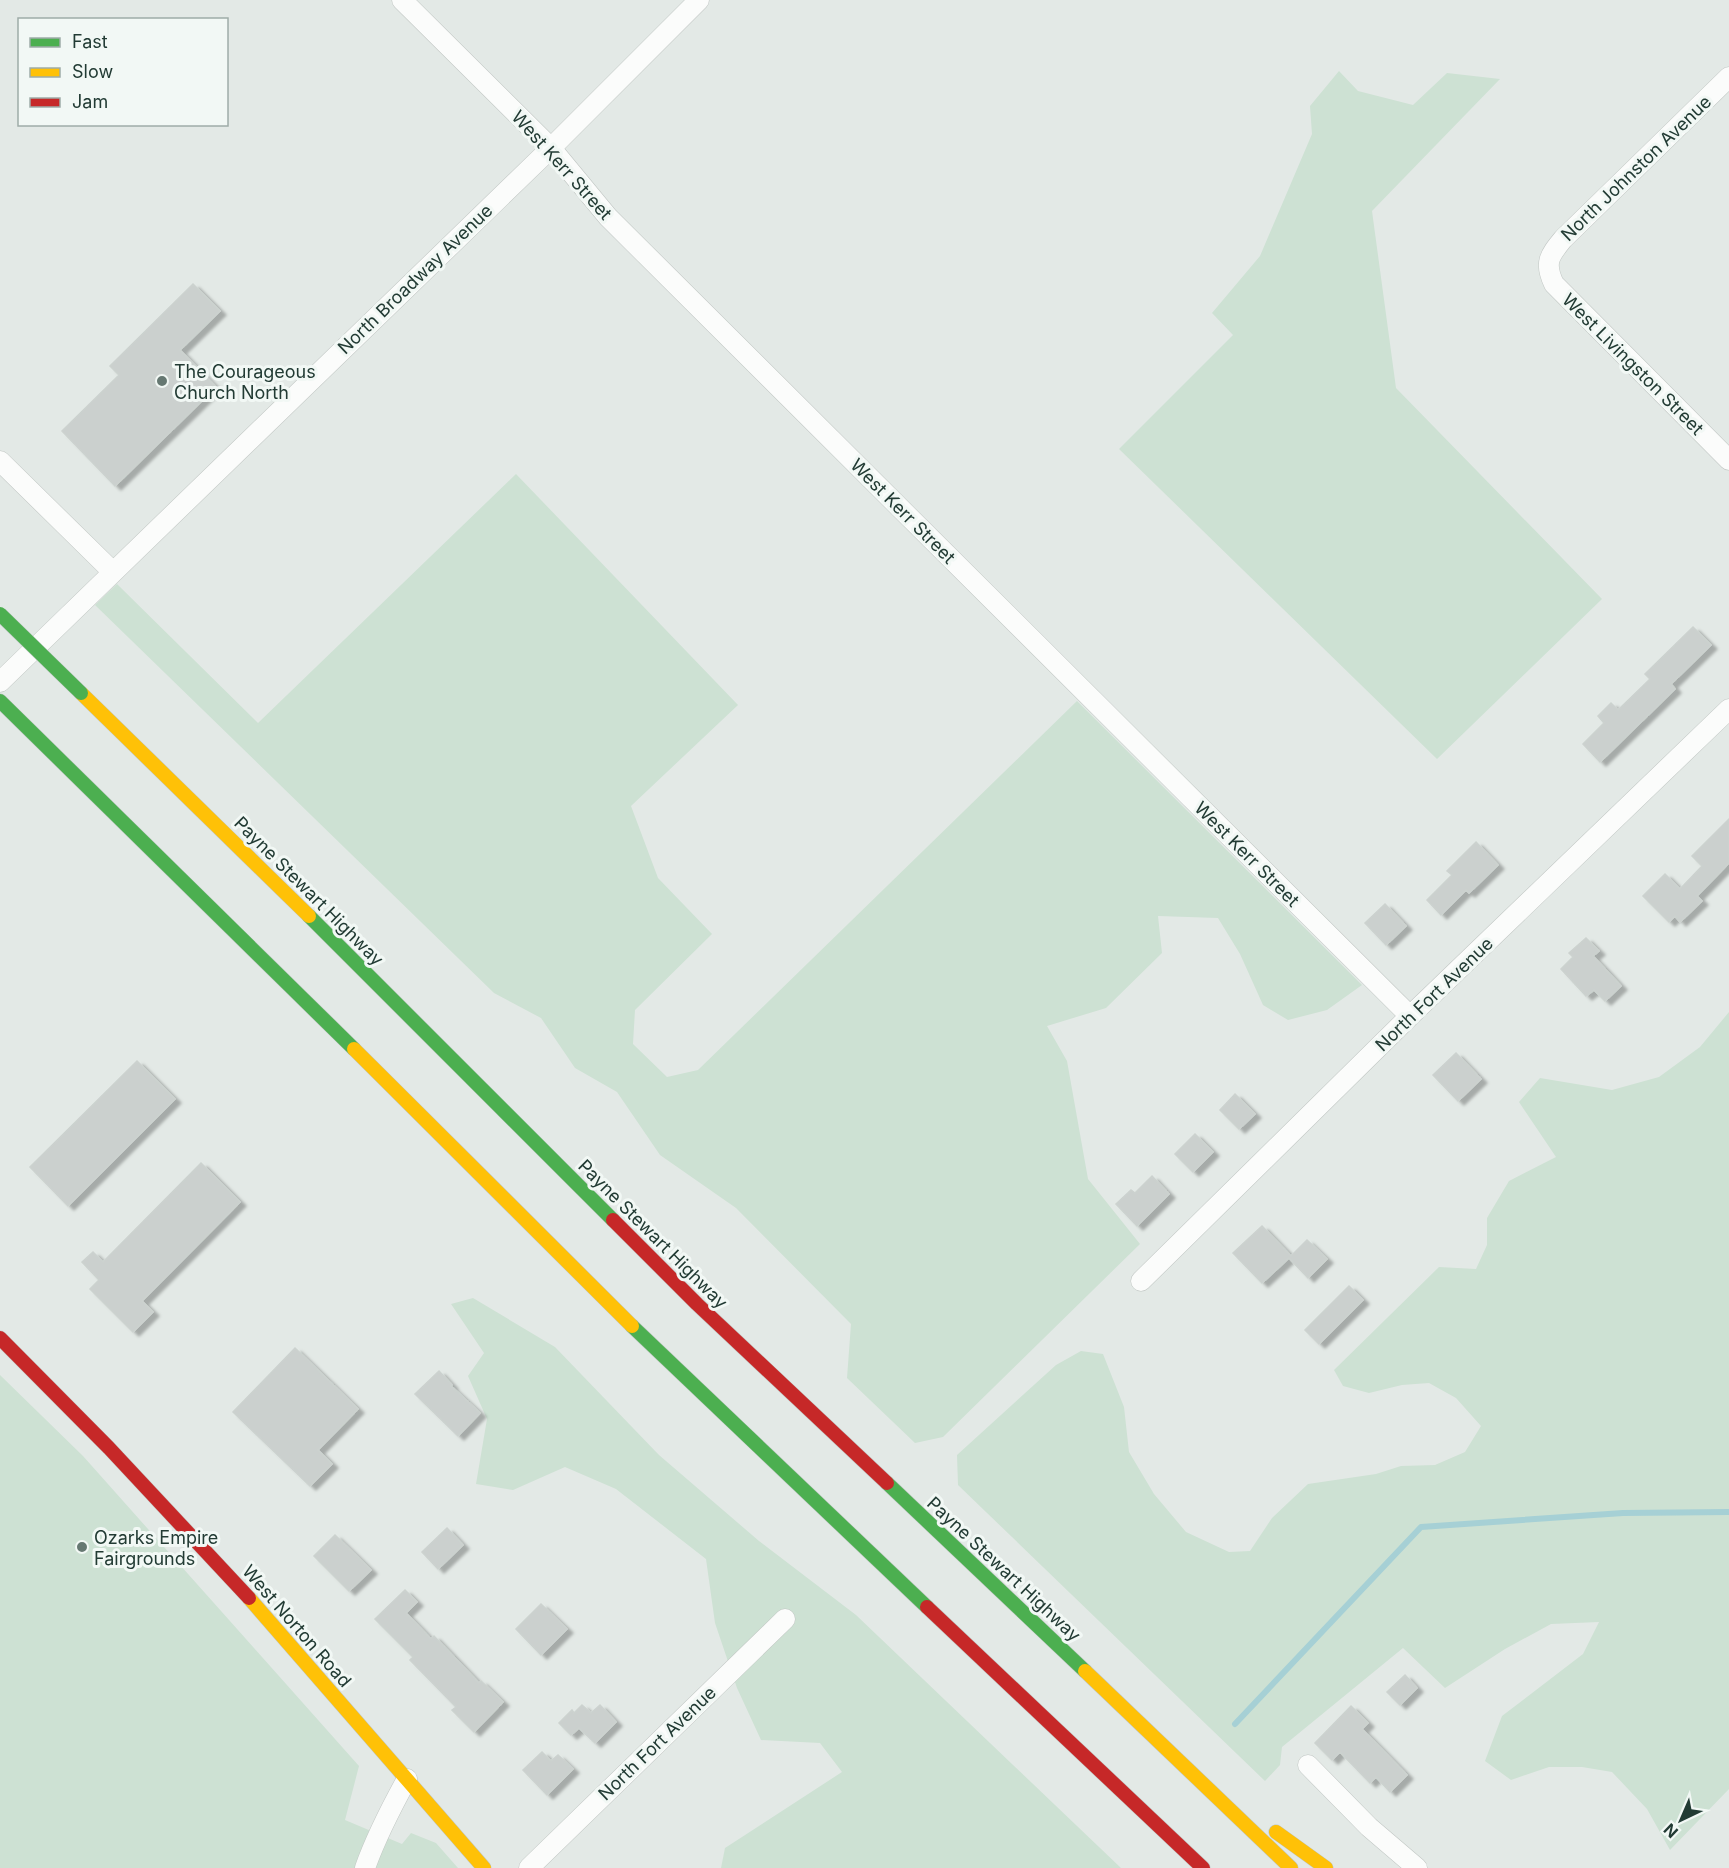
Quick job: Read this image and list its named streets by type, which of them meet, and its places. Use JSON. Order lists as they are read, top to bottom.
{
  "streets": {
    "main road": ["Payne Stewart Highway", "West Norton Road"],
    "street": [
      "West Kerr Street",
      "North Johnston Avenue",
      "North Broadway Avenue",
      "West Livingston Street",
      "North Fort Avenue"
    ]
  },
  "crossings": [
    ["West Kerr Street", "North Broadway Avenue"],
    ["West Kerr Street", "North Fort Avenue"],
    ["North Johnston Avenue", "West Livingston Street"]
  ],
  "places": ["The Courageous Church North", "Ozarks Empire Fairgrounds"],
  "legend": ["Fast", "Slow", "Jam"],
  "north": "bottom left"
}
